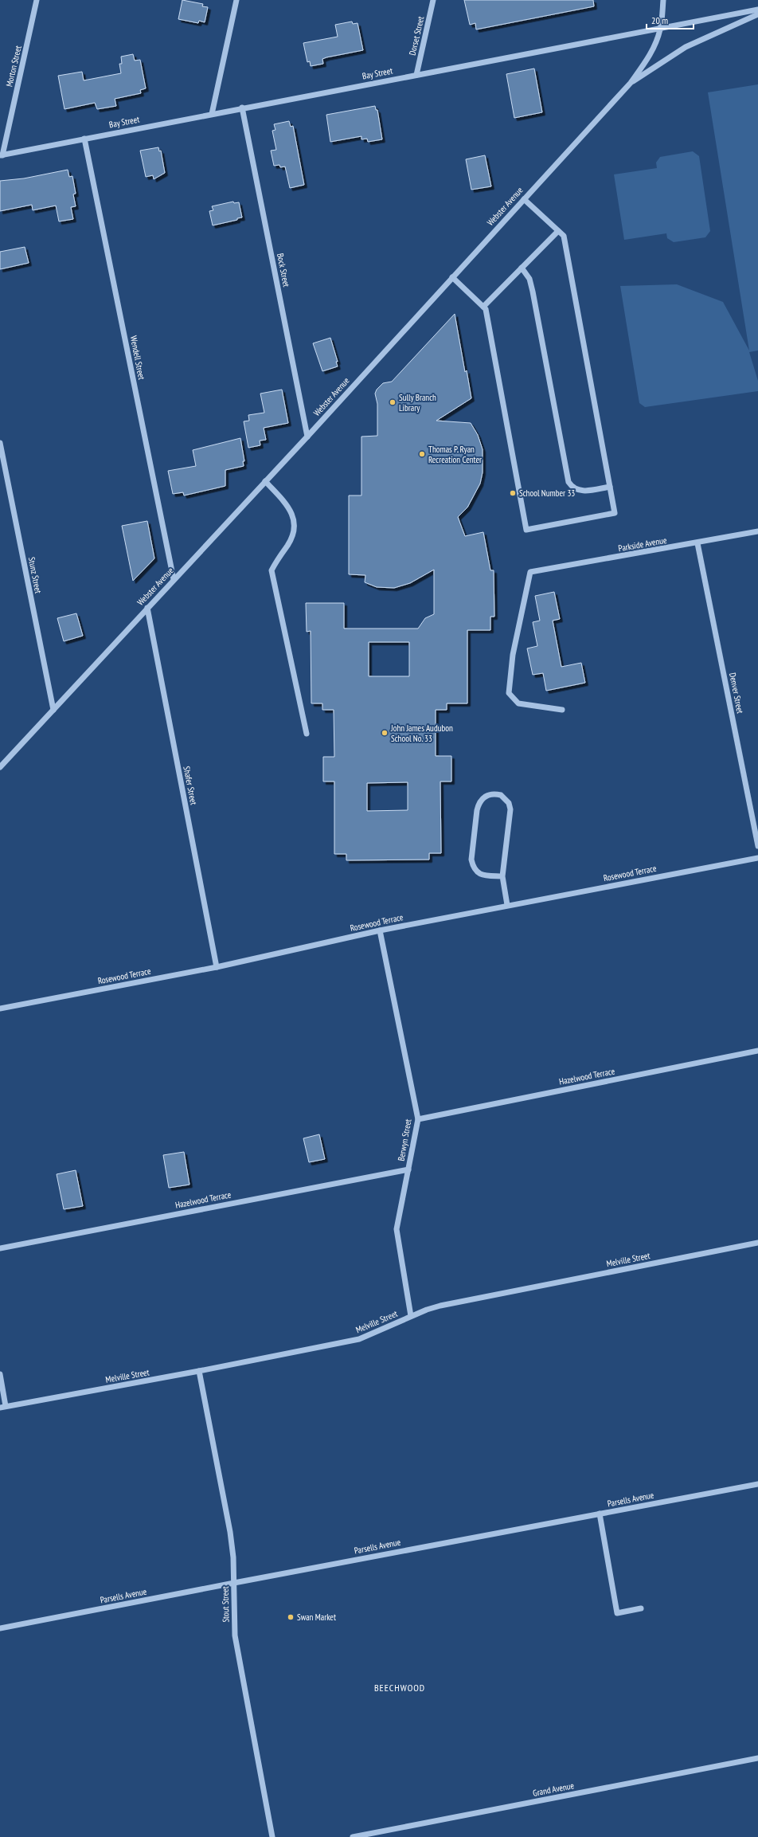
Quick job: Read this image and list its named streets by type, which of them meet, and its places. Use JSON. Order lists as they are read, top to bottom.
{
  "streets": {
    "street": [
      "Dorset Street",
      "Morton Street",
      "Bay Street",
      "Webster Avenue",
      "Bock Street",
      "Wendell Street",
      "Parkside Avenue",
      "Stunz Street",
      "Denver Street",
      "Shafer Street",
      "Rosewood Terrace",
      "Hazelwood Terrace",
      "Berwyn Street",
      "Melville Street",
      "Parsells Avenue",
      "Stout Street",
      "Grand Avenue"
    ]
  },
  "crossings": [
    ["Dorset Street", "Bay Street"],
    ["Morton Street", "Bay Street"],
    ["Bay Street", "Webster Avenue"],
    ["Bay Street", "Bock Street"],
    ["Bay Street", "Wendell Street"],
    ["Webster Avenue", "Bock Street"],
    ["Webster Avenue", "Wendell Street"],
    ["Webster Avenue", "Stunz Street"],
    ["Webster Avenue", "Shafer Street"],
    ["Parkside Avenue", "Denver Street"],
    ["Shafer Street", "Rosewood Terrace"],
    ["Rosewood Terrace", "Berwyn Street"],
    ["Hazelwood Terrace", "Berwyn Street"],
    ["Berwyn Street", "Melville Street"],
    ["Melville Street", "Stout Street"],
    ["Parsells Avenue", "Stout Street"]
  ],
  "districts": ["BEECHWOOD"],
  "places": [
    "Sully Branch Library",
    "Thomas P. Ryan Recreation Center",
    "School Number 33",
    "John James Audubon School No. 33",
    "Swan Market"
  ],
  "scale_bar": "20 m"
}
